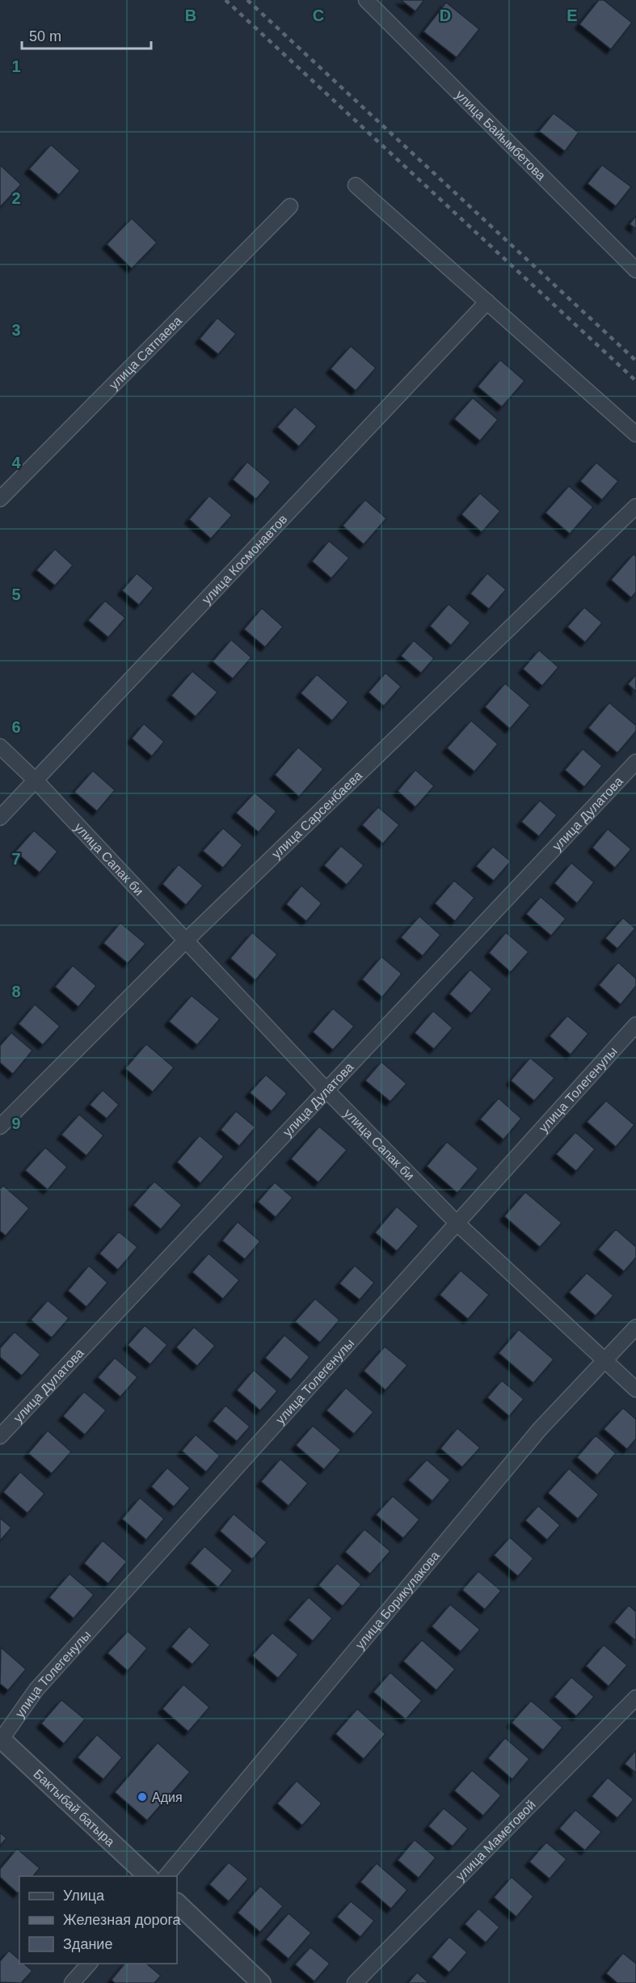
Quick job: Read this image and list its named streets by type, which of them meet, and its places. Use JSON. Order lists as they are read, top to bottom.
{
  "streets": {
    "street": [
      "улица Байымбетова",
      "улица Сатпаева",
      "улица Космонавтов",
      "улица Дулатова",
      "улица Сарсенбаева",
      "улица Сапак би",
      "улица Толегенулы",
      "улица Борикулакова",
      "Бактыбай батыра",
      "улица Маметовой"
    ]
  },
  "crossings": [
    ["улица Космонавтов", "улица Сапак би"],
    ["улица Дулатова", "улица Сапак би"],
    ["улица Сарсенбаева", "улица Сапак би"],
    ["улица Сапак би", "улица Толегенулы"],
    ["улица Сапак би", "улица Борикулакова"],
    ["улица Толегенулы", "Бактыбай батыра"]
  ],
  "places": ["Адия"],
  "legend": ["Улица", "Железная дорога", "Здание"],
  "scale_bar": "50 m",
  "grid": {
    "columns": [
      "B",
      "C",
      "D",
      "E"
    ],
    "rows": [
      "1",
      "2",
      "3",
      "4",
      "5",
      "6",
      "7",
      "8",
      "9"
    ]
  }
}
